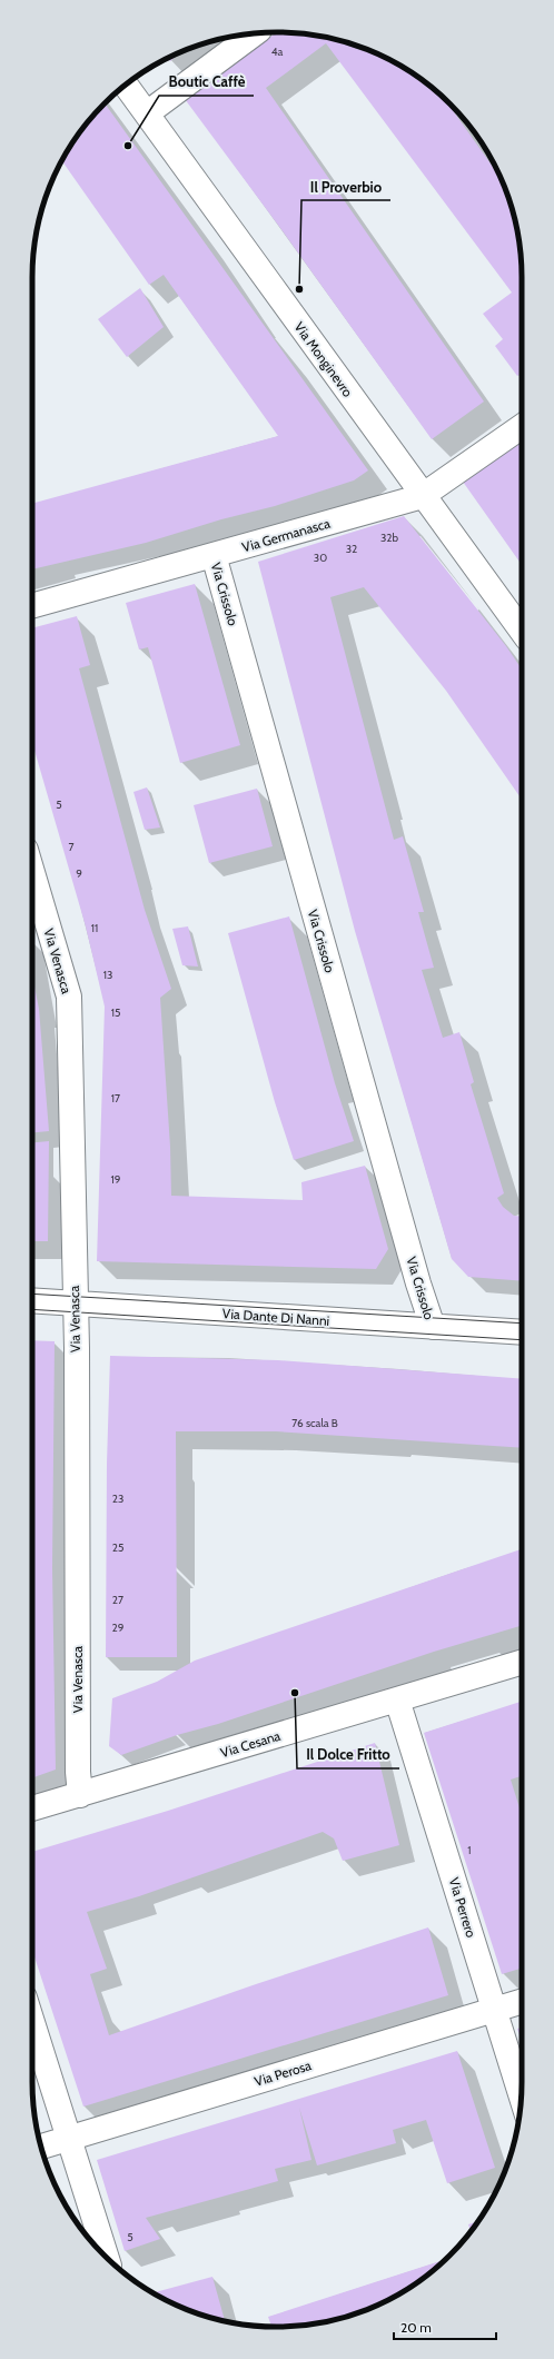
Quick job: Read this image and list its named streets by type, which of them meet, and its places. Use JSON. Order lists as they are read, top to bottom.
{
  "streets": {
    "street": [
      "Via Monginevro",
      "Via Germanasca",
      "Via Crissolo",
      "Via Venasca",
      "Via Dante Di Nanni",
      "Via Cesana",
      "Via Perrero",
      "Via Perosa"
    ]
  },
  "crossings": [
    ["Via Monginevro", "Via Germanasca"],
    ["Via Germanasca", "Via Crissolo"],
    ["Via Crissolo", "Via Dante Di Nanni"],
    ["Via Venasca", "Via Dante Di Nanni"],
    ["Via Venasca", "Via Cesana"],
    ["Via Cesana", "Via Perrero"],
    ["Via Perrero", "Via Perosa"]
  ],
  "places": ["Boutic Caffè", "Il Proverbio", "Il Dolce Fritto"],
  "house_numbers": [
    "4a",
    "32b",
    "32",
    "30",
    "5",
    "7",
    "9",
    "11",
    "13",
    "15",
    "17",
    "19",
    "76 scala B",
    "23",
    "25",
    "27",
    "29",
    "1",
    "5"
  ],
  "scale_bar": "20 m"
}
